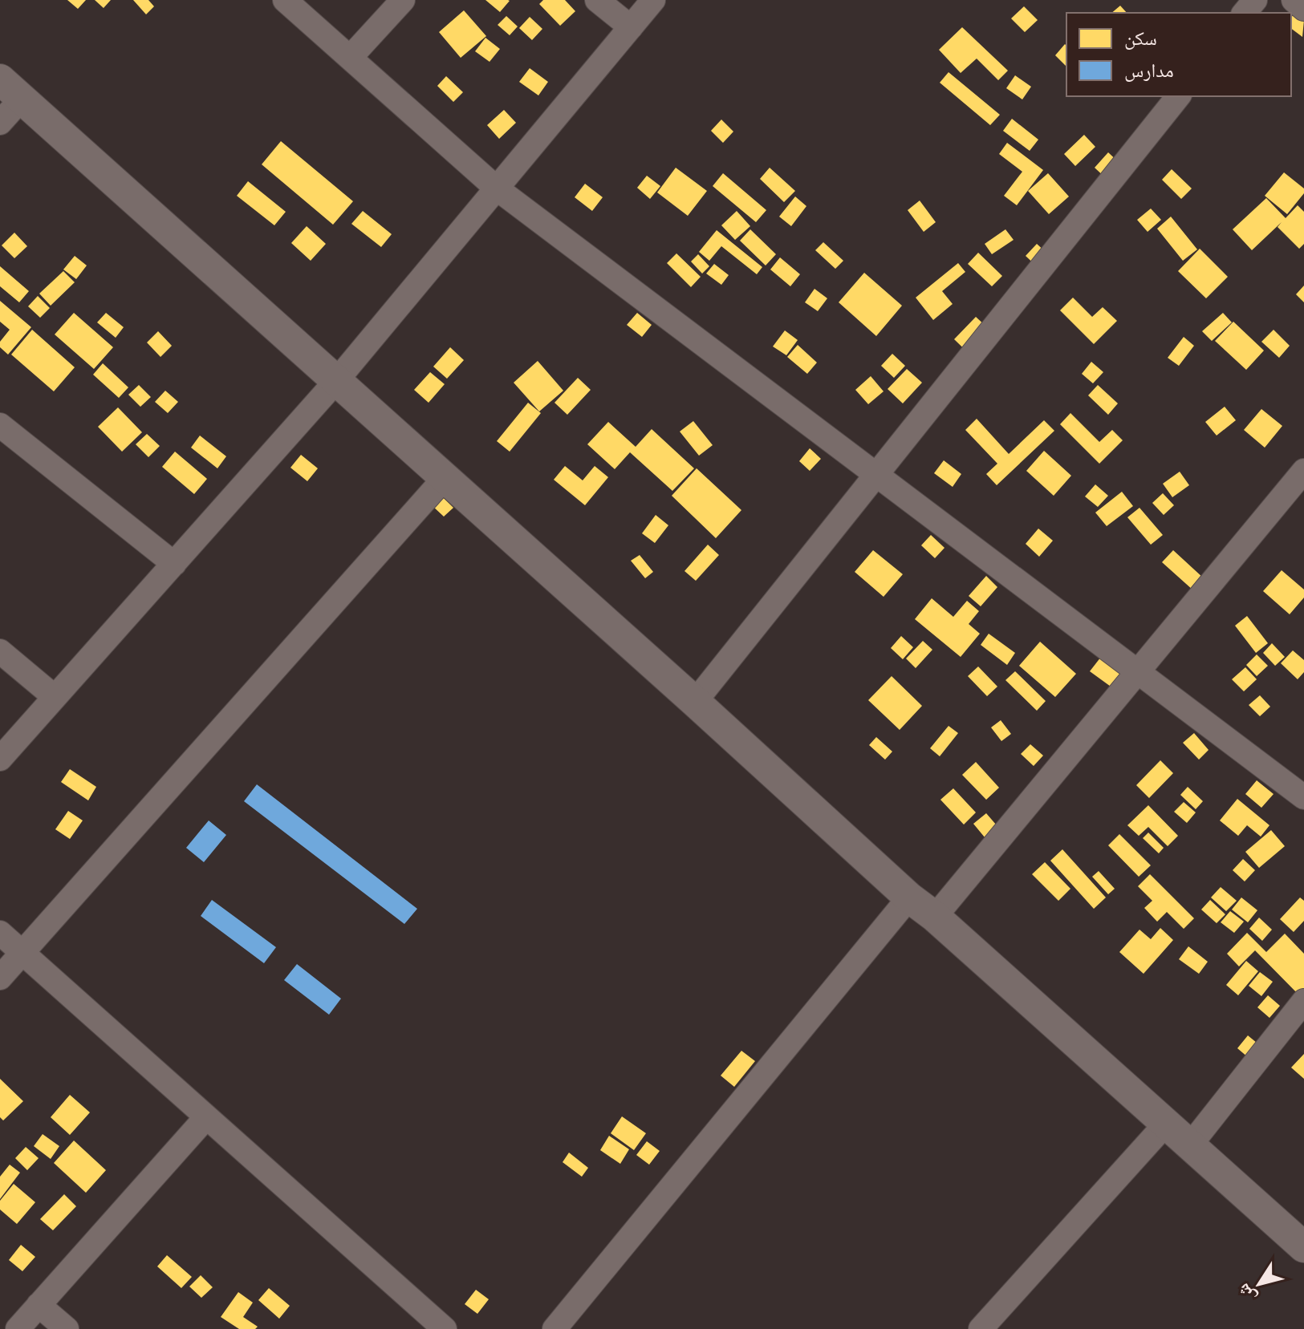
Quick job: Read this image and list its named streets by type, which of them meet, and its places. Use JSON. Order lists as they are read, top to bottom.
{
  "legend": ["سكن", "مدارس"],
  "north": "bottom left"
}
